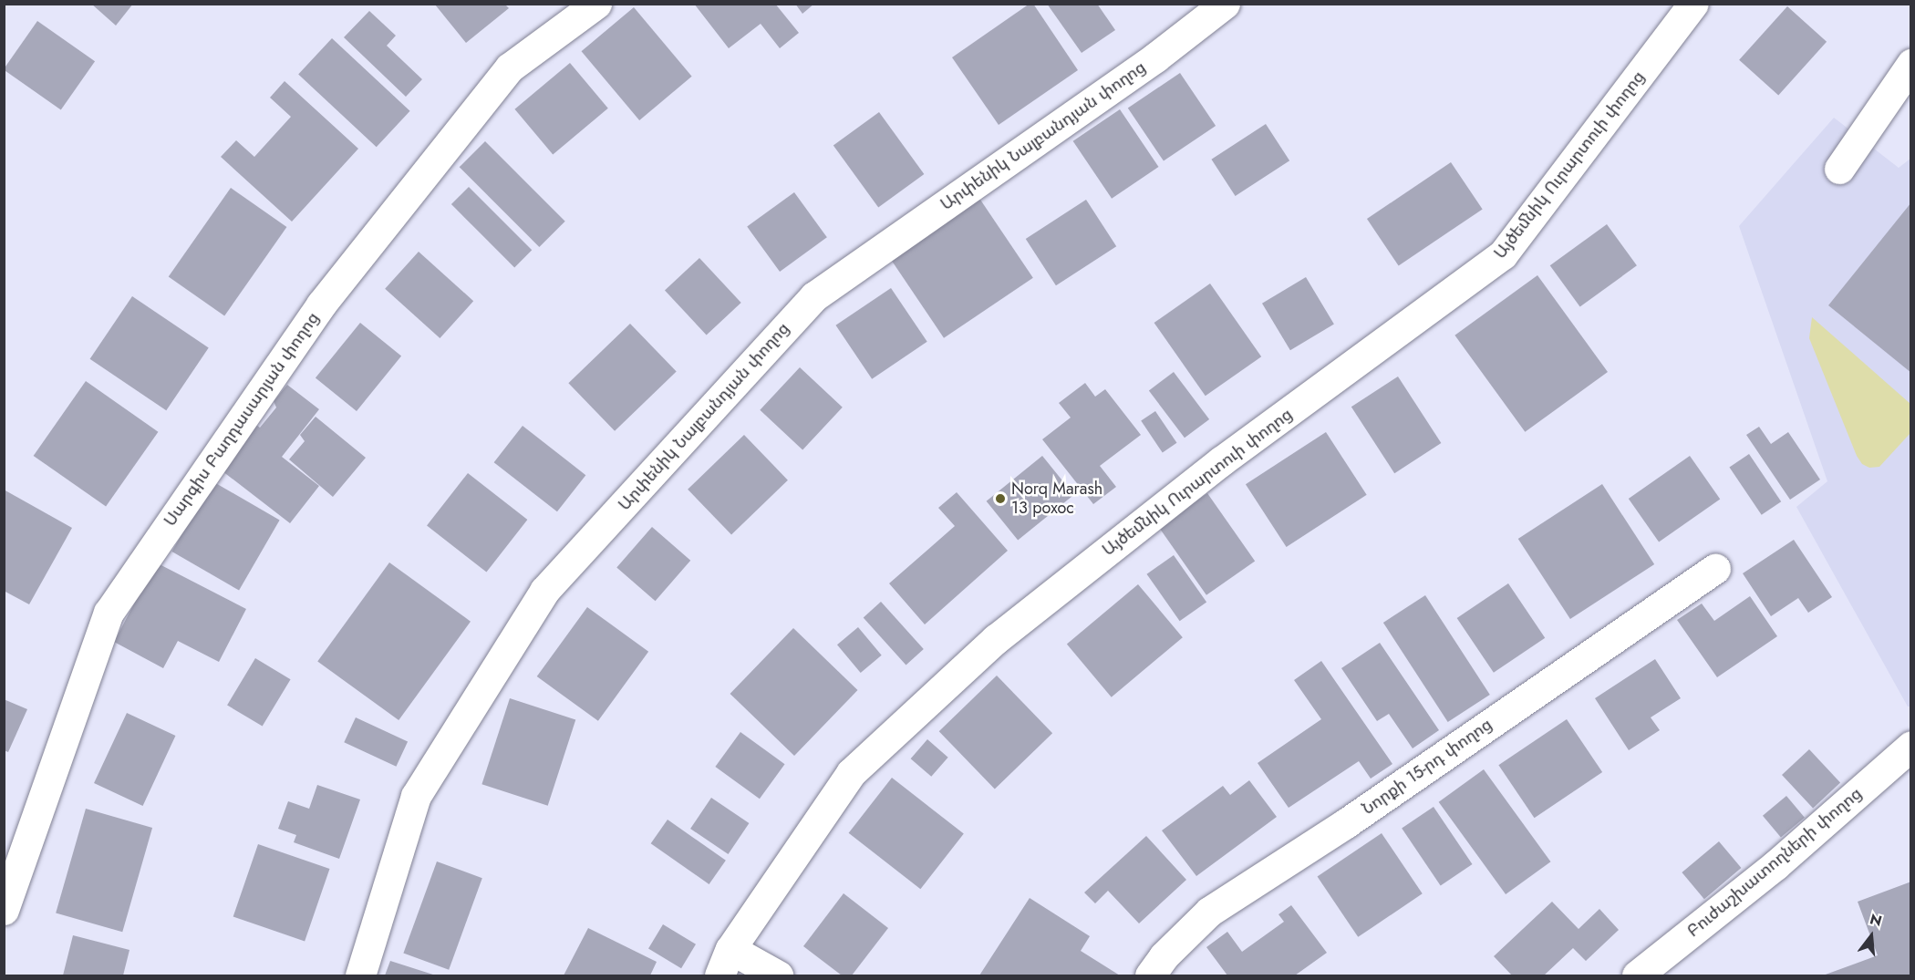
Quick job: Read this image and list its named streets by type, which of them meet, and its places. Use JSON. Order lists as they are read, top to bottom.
{
  "streets": {
    "street": [
      "Արփենիկ Նալբանդյան փողոց",
      "Այծեմնիկ Ուրարտուի փողոց",
      "Սարգիս Բաղդասարյան փողոց",
      "Նորքի 15-րդ փողոց",
      "Բուժաշխատողների փողոց"
    ]
  },
  "places": ["Norq Marash 13 poxoc"],
  "north": "top"
}
